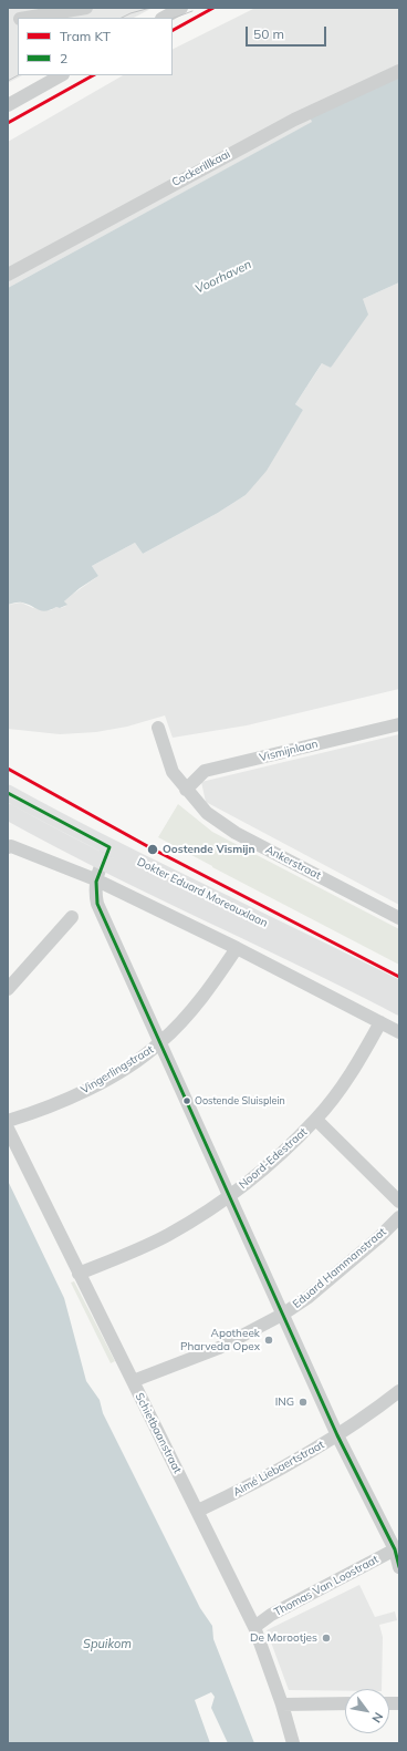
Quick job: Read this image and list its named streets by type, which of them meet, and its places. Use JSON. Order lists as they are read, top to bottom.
{
  "streets": {
    "main road": ["Dokter Eduard Moreauxlaan"],
    "street": [
      "Cockerillkaai",
      "Vismijnlaan",
      "Ankerstraat",
      "Vingerlingstraat",
      "Noord-Edestraat",
      "Eduard Hammanstraat",
      "Schietbaanstraat",
      "Aimé Liebaertstraat",
      "Thomas Van Loostraat"
    ]
  },
  "crossings": [
    ["Vismijnlaan", "Ankerstraat"],
    ["Noord-Edestraat", "Schietbaanstraat"],
    ["Eduard Hammanstraat", "Schietbaanstraat"],
    ["Schietbaanstraat", "Aimé Liebaertstraat"],
    ["Schietbaanstraat", "Thomas Van Loostraat"]
  ],
  "water": ["Voorhaven", "Spuikom"],
  "places": [
    "Oostende Vismijn",
    "Oostende Sluisplein",
    "Apotheek Pharveda Opex",
    "ING",
    "De Morootjes"
  ],
  "lines": ["tram line KT", "transit line 2"],
  "legend": ["Tram KT", "2"],
  "scale_bar": "50 m",
  "north": "bottom right"
}
